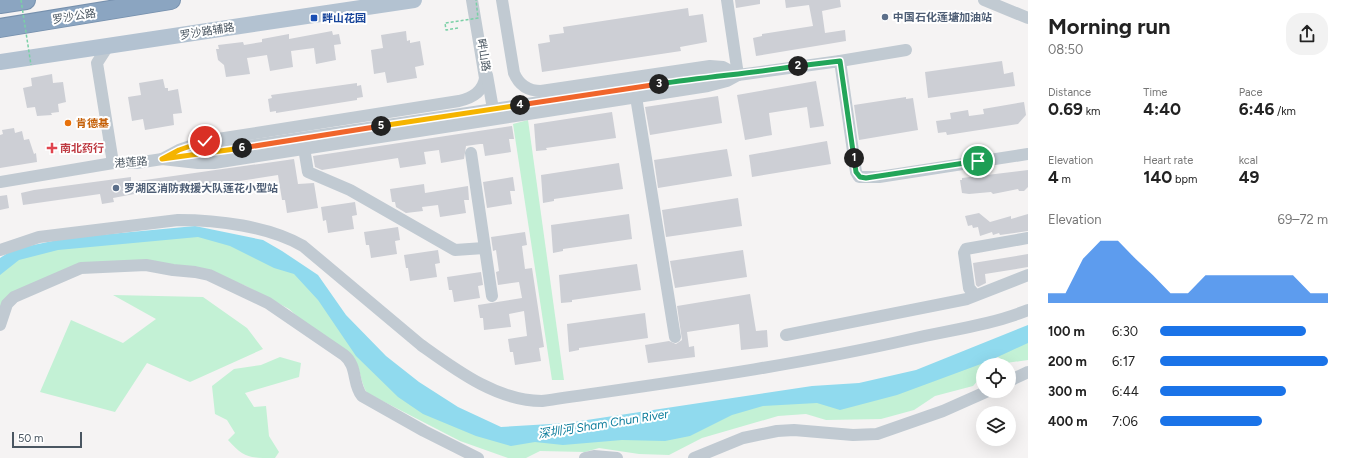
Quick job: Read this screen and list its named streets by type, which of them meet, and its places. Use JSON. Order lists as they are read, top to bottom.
{
  "streets": {
    "highway": ["罗沙公路"],
    "main road": ["罗沙路辅路"],
    "street": ["畔山路", "港莲路"]
  },
  "crossings": [
    ["畔山路", "港莲路"]
  ],
  "water": ["深圳河 Sham Chun River"],
  "places": {
    "other": ["中国石化莲塘加油站", "肯德基", "罗湖区消防救援大队莲花小型站"],
    "transit": ["畔山花园"],
    "health": ["南北药行"]
  },
  "scale_bar": "50 m",
  "page": {
    "heading": ["Morning run", "08:50"],
    "pins": [
      "2",
      "3",
      "4",
      "5",
      "6",
      "1"
    ],
    "stats": [
      ["Distance", "0.69 km"],
      ["Time", "4:40"],
      ["Pace", "6:46 /km"],
      ["Elevation", "4 m"],
      ["Heart rate", "140 bpm"],
      ["kcal", "49"]
    ],
    "chart": ["Elevation", "69–72 m"],
    "list": [
      {
        "name": "100 m",
        "note": "6:30"
      },
      {
        "name": "200 m",
        "note": "6:17"
      },
      {
        "name": "300 m",
        "note": "6:44"
      },
      {
        "name": "400 m",
        "note": "7:06"
      }
    ],
    "scale": "50 m"
  }
}
